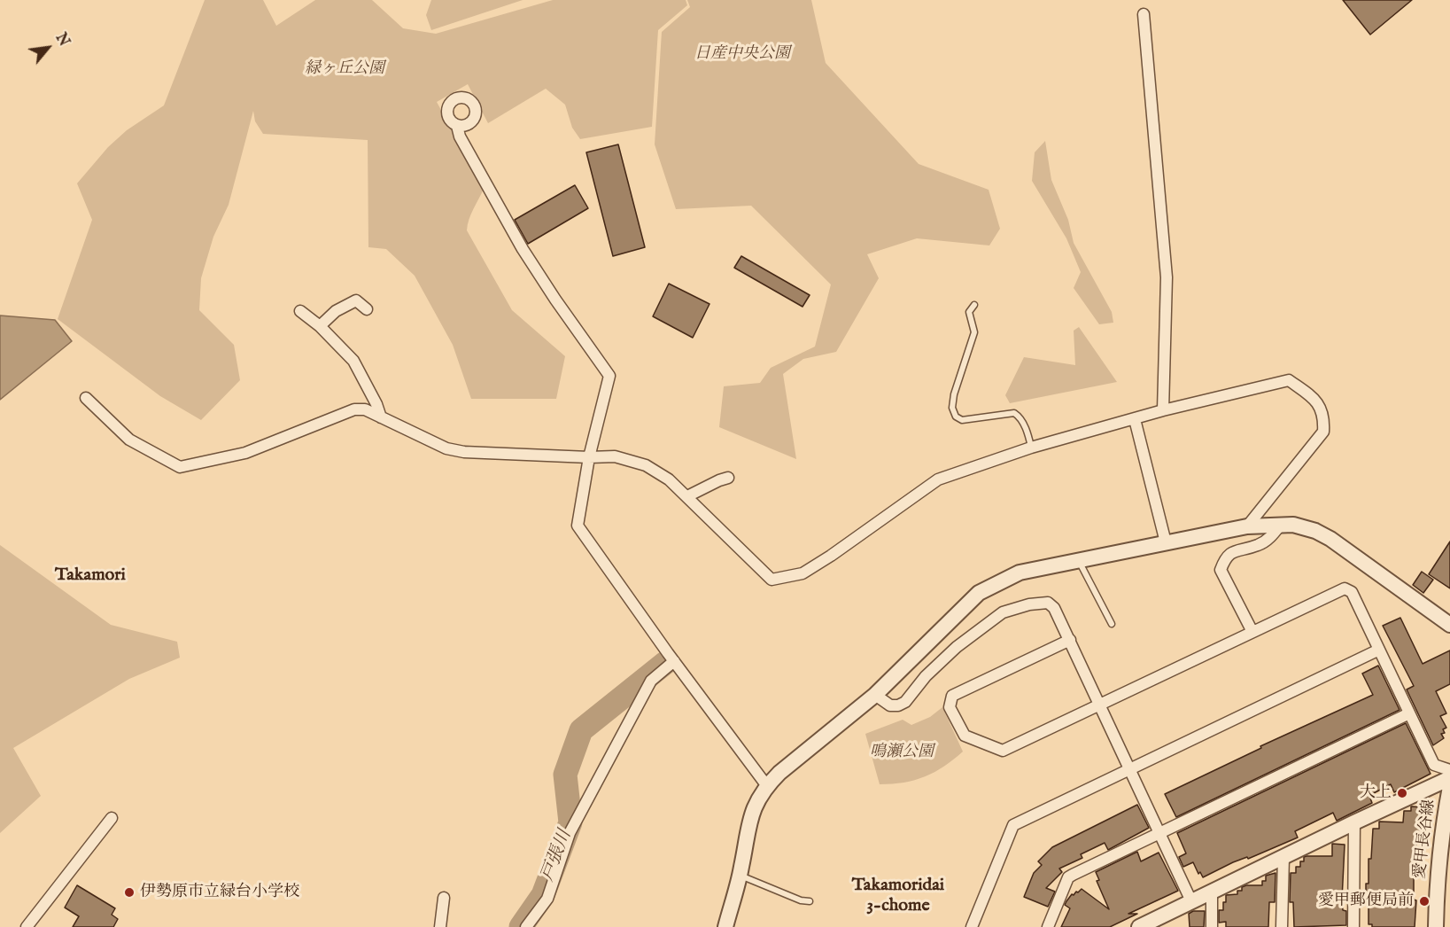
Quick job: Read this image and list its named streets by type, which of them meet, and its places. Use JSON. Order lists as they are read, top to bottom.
{
  "streets": {
    "street": ["愛甲長谷線"]
  },
  "districts": ["Takamori", "Takamoridai 3-chome"],
  "water": ["戸張川"],
  "parks": ["日産中央公園", "緑ヶ丘公園", "鳴瀬公園"],
  "places": ["大上", "伊勢原市立緑台小学校", "愛甲郵便局前"],
  "north": "top right"
}
